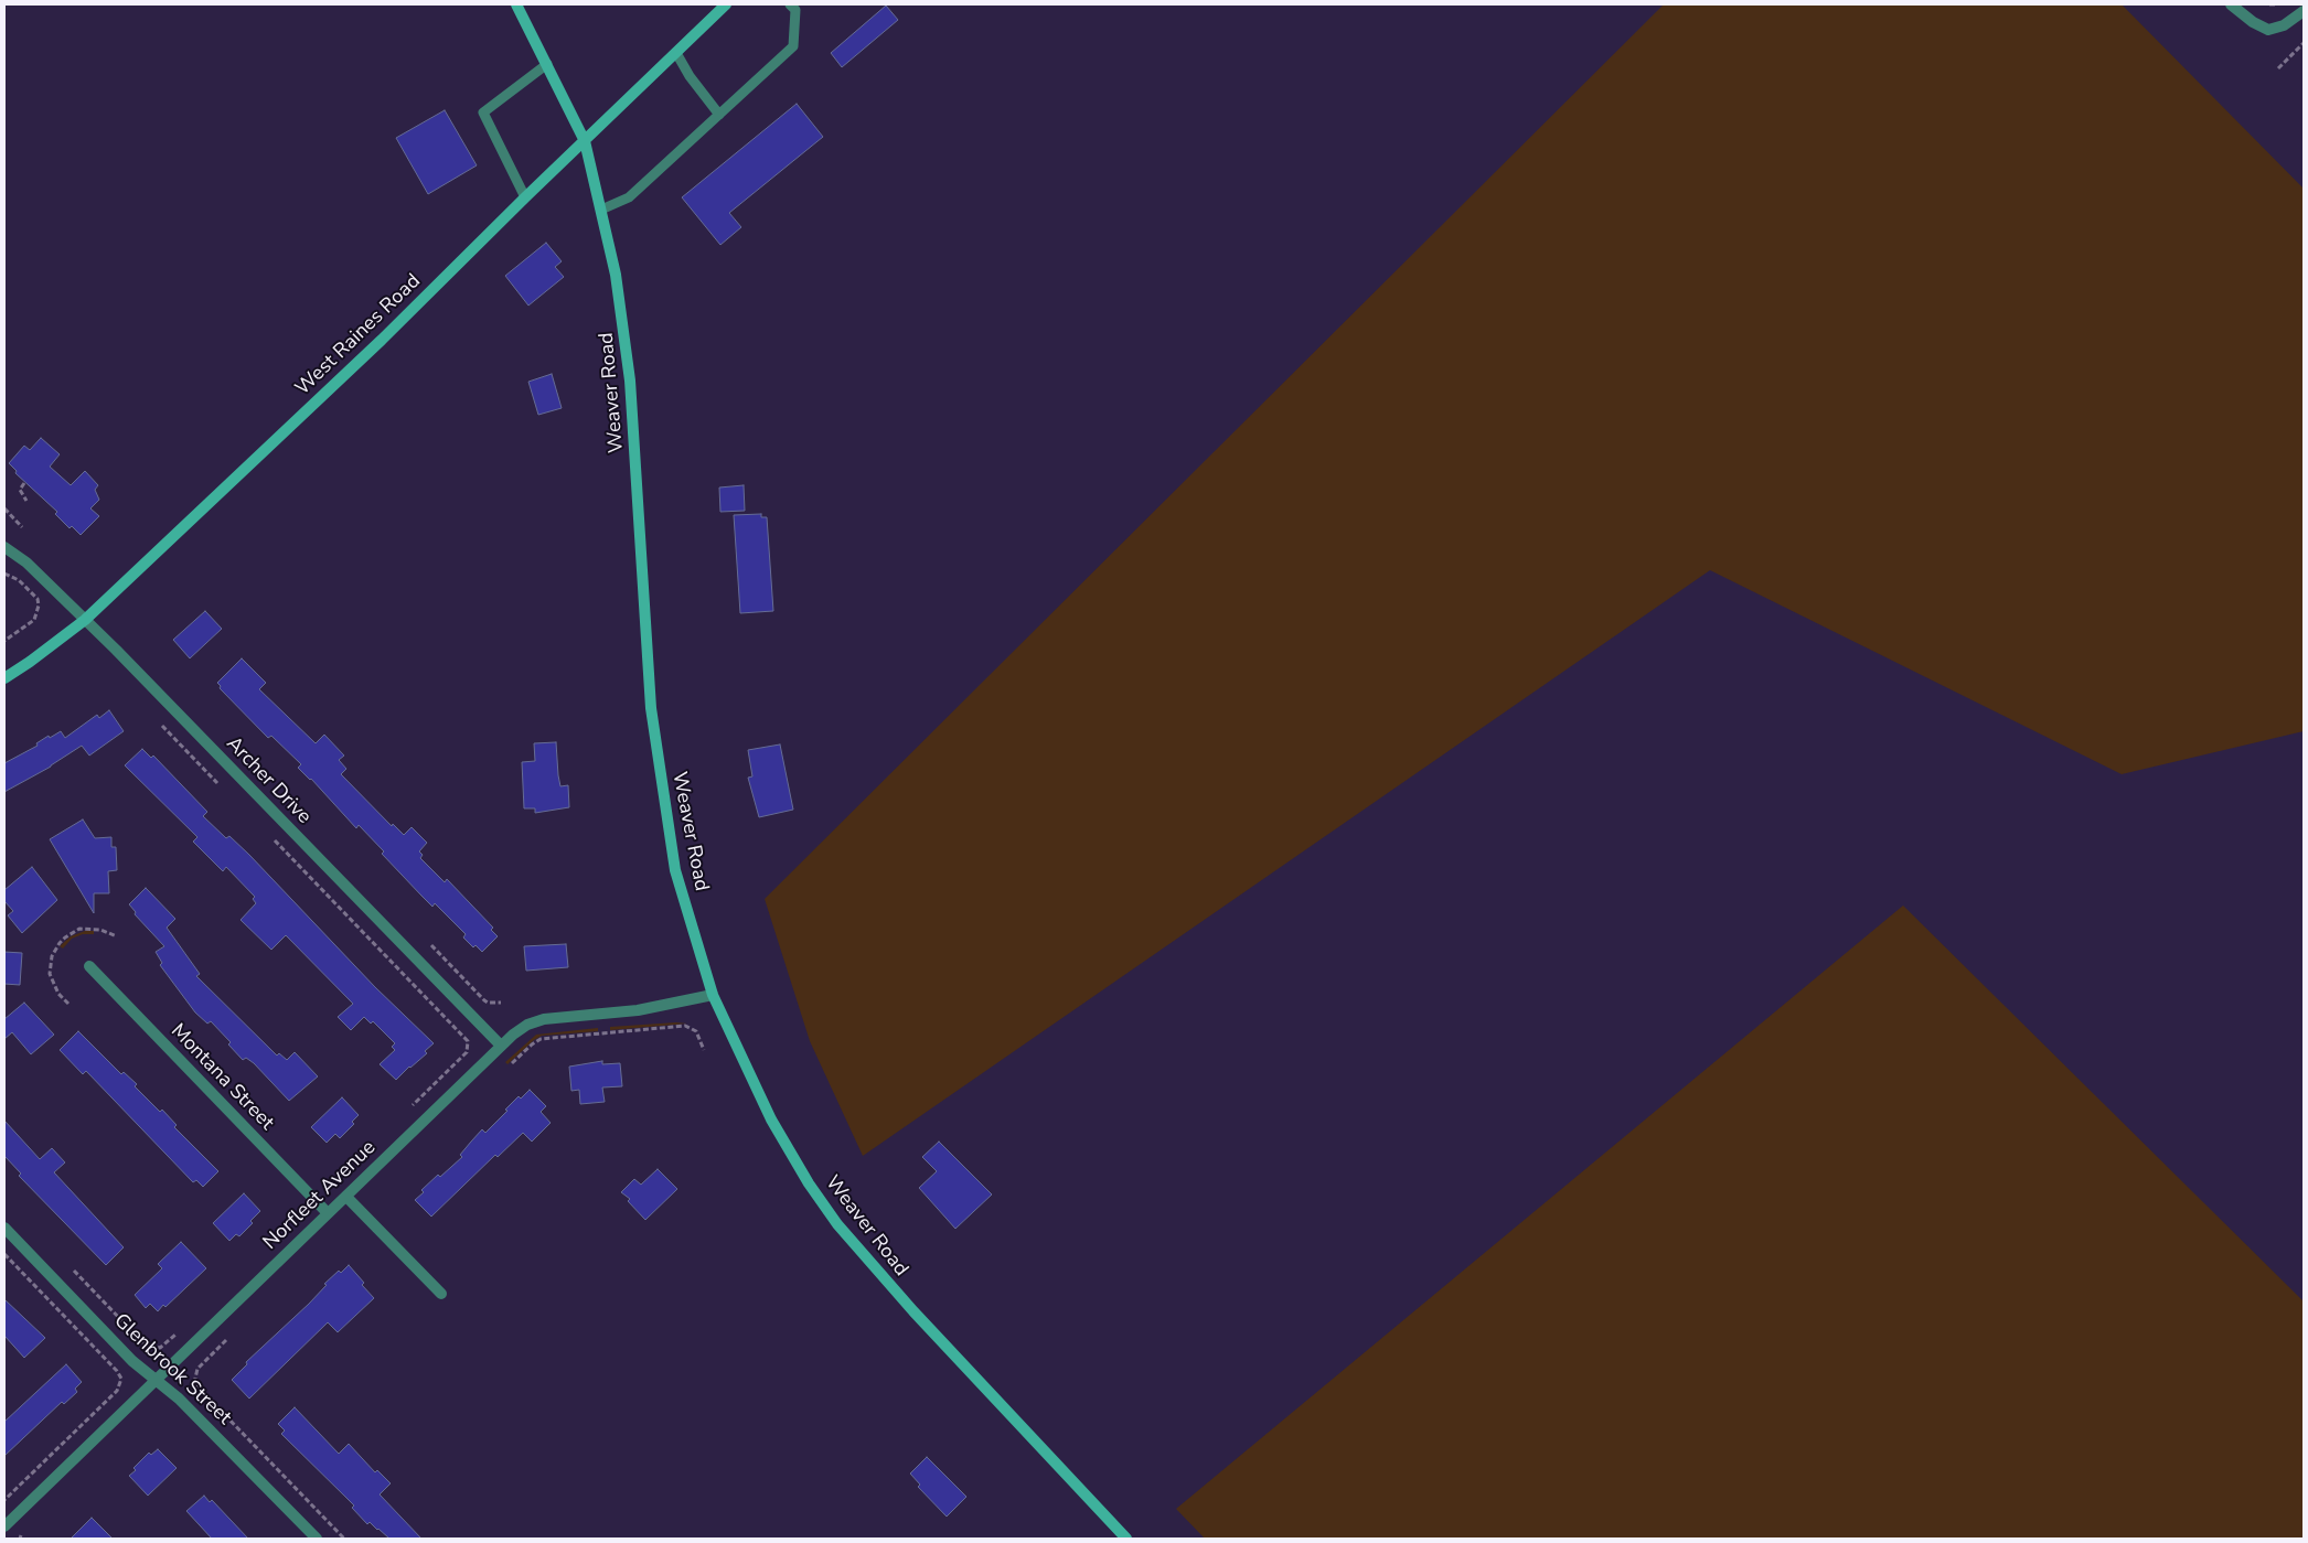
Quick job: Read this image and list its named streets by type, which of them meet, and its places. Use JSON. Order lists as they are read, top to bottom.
{
  "streets": {
    "main road": ["West Raines Road", "Weaver Road"],
    "street": [
      "Archer Drive",
      "Montana Street",
      "Norfleet Avenue",
      "Glenbrook Street"
    ]
  },
  "crossings": [
    ["West Raines Road", "Weaver Road"],
    ["West Raines Road", "Archer Drive"],
    ["Weaver Road", "Norfleet Avenue"],
    ["Archer Drive", "Norfleet Avenue"],
    ["Montana Street", "Norfleet Avenue"],
    ["Norfleet Avenue", "Glenbrook Street"]
  ]
}
